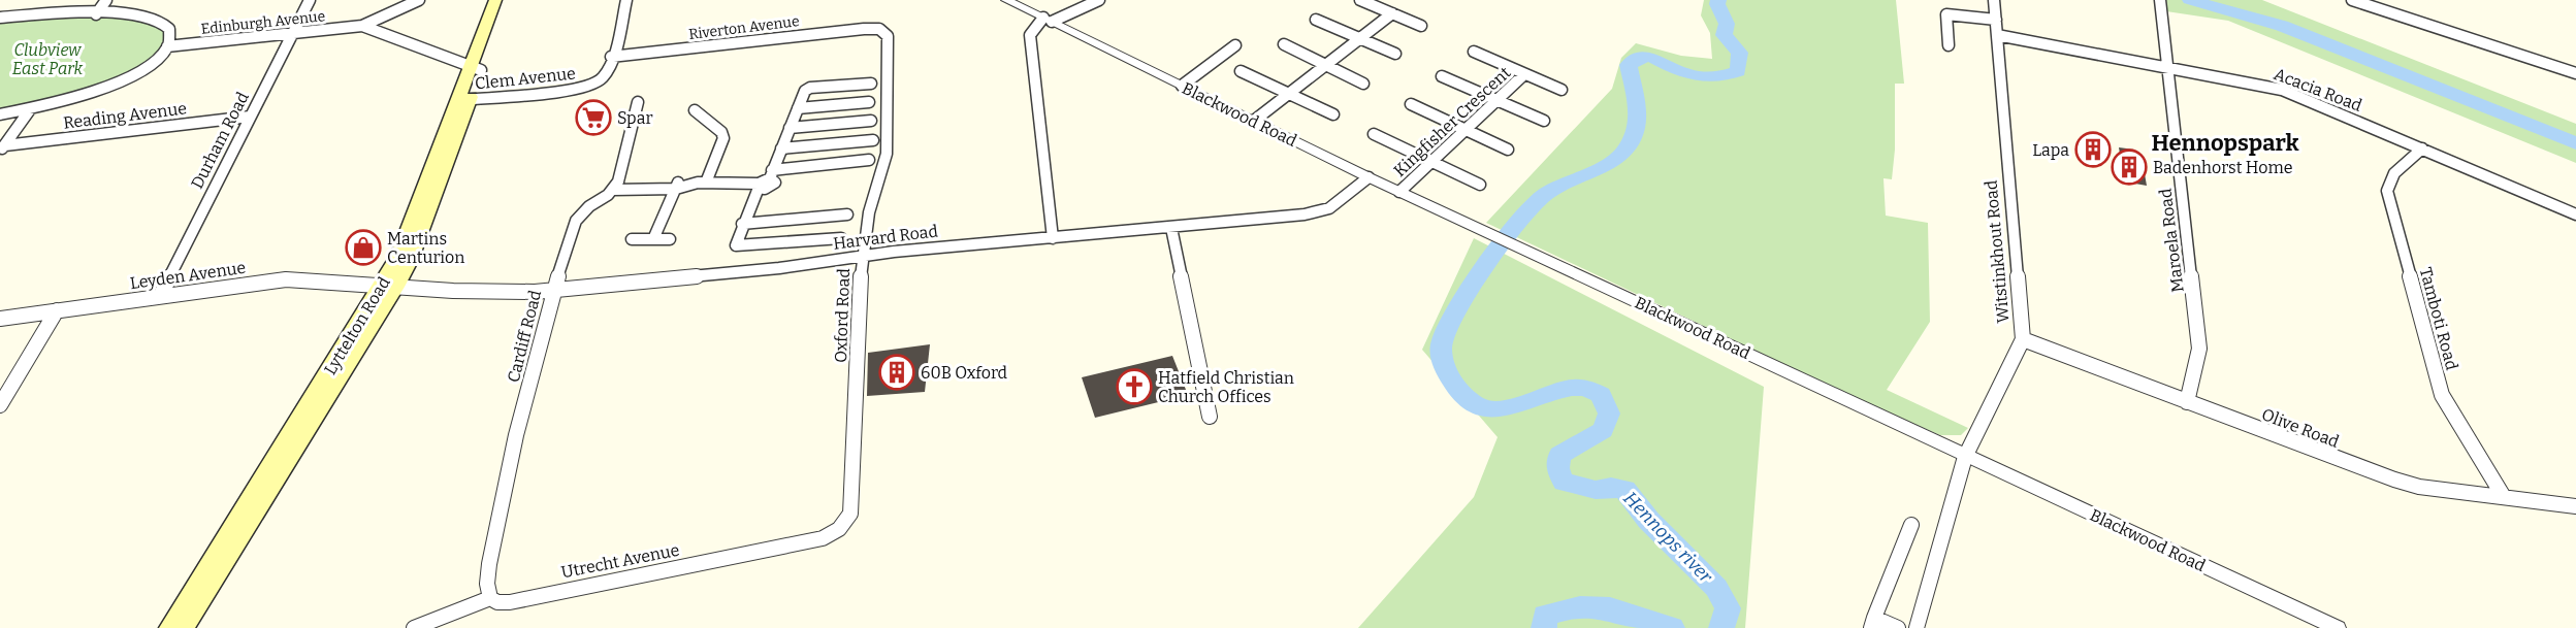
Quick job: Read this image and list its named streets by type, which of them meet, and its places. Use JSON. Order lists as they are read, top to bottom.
{
  "streets": {
    "main road": ["Lyttelton Road"],
    "street": [
      "Edinburgh Avenue",
      "Riverton Avenue",
      "Clem Avenue",
      "Acacia Road",
      "Blackwood Road",
      "Reading Avenue",
      "Kingfisher Crescent",
      "Durham Road",
      "Harvard Road",
      "Maroela Road",
      "Witstinkhout Road",
      "Leyden Avenue",
      "Oxford Road",
      "Tamboti Road",
      "Cardiff Road",
      "Olive Road",
      "Utrecht Avenue"
    ]
  },
  "crossings": [
    ["Edinburgh Avenue", "Durham Road"],
    ["Riverton Avenue", "Clem Avenue"],
    ["Riverton Avenue", "Oxford Road"],
    ["Clem Avenue", "Lyttelton Road"],
    ["Acacia Road", "Maroela Road"],
    ["Acacia Road", "Witstinkhout Road"],
    ["Acacia Road", "Tamboti Road"],
    ["Blackwood Road", "Kingfisher Crescent"],
    ["Blackwood Road", "Harvard Road"],
    ["Blackwood Road", "Witstinkhout Road"],
    ["Reading Avenue", "Durham Road"],
    ["Durham Road", "Leyden Avenue"],
    ["Harvard Road", "Leyden Avenue"],
    ["Harvard Road", "Oxford Road"],
    ["Harvard Road", "Lyttelton Road"],
    ["Harvard Road", "Cardiff Road"],
    ["Maroela Road", "Olive Road"],
    ["Witstinkhout Road", "Olive Road"],
    ["Leyden Avenue", "Lyttelton Road"],
    ["Oxford Road", "Utrecht Avenue"],
    ["Tamboti Road", "Olive Road"],
    ["Cardiff Road", "Utrecht Avenue"]
  ],
  "districts": ["Hennopspark"],
  "water": ["Hennops river"],
  "parks": ["Clubview East Park"],
  "places": {
    "supermarket": ["Spar"],
    "building": ["Lapa", "Badenhorst Home", "60B Oxford"],
    "shop": ["Martins Centurion"],
    "church": ["Hatfield Christian Church Offices"]
  }
}
